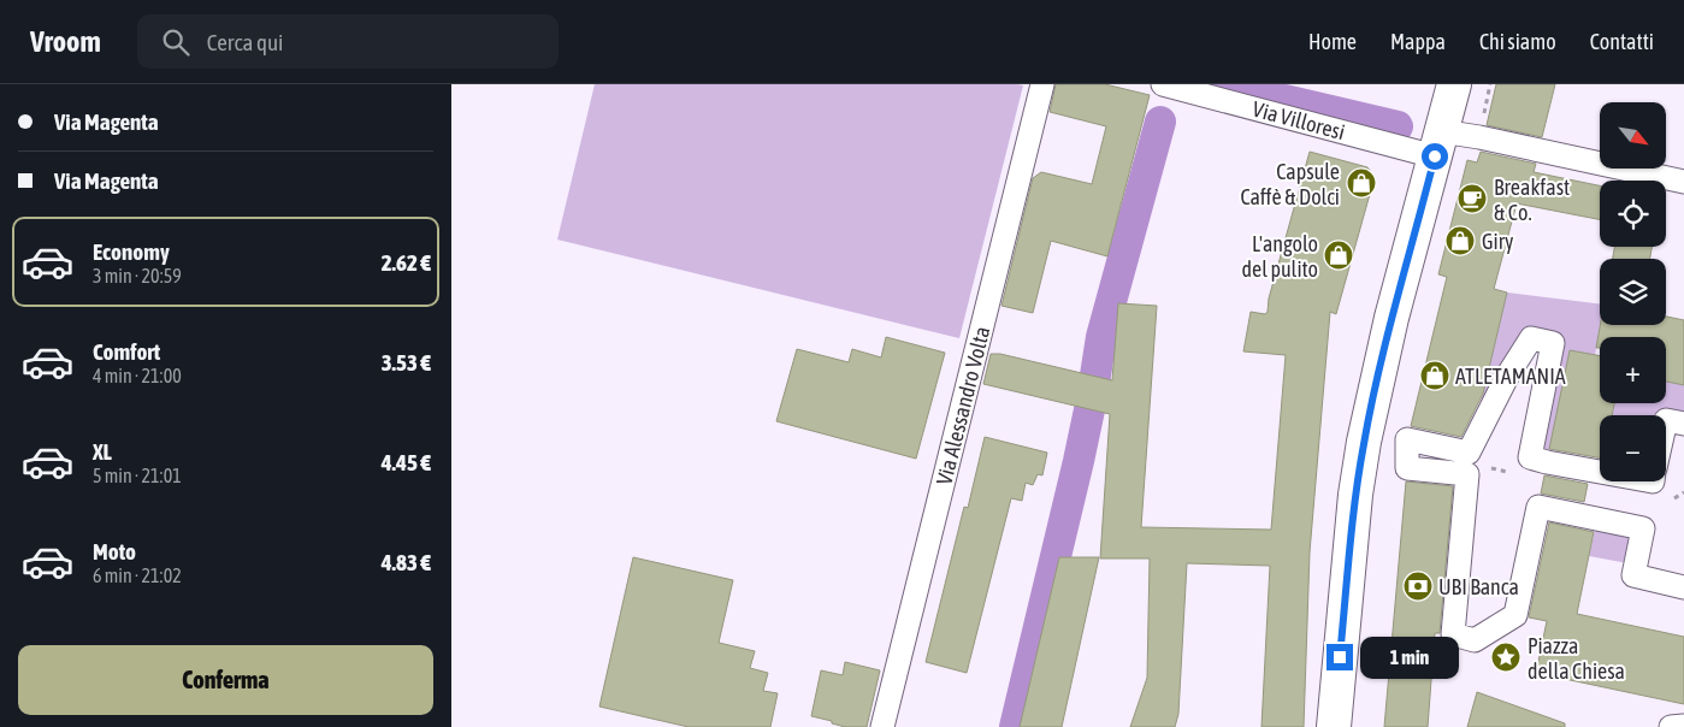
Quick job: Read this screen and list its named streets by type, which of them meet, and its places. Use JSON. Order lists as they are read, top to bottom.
{
  "streets": {
    "street": ["Via Villoresi", "Via Alessandro Volta"]
  },
  "places": {
    "shop": [
      "Capsule Caffè & Dolci",
      "Giry",
      "L'angolo del pulito",
      "ATLETAMANIA"
    ],
    "cafe": ["Breakfast & Co."],
    "bank": ["UBI Banca"],
    "place": ["Piazza della Chiesa"]
  },
  "north": "bottom right",
  "page": {
    "header": "Vroom",
    "search": "Cerca qui",
    "nav": [
      "Home",
      "Mappa",
      "Chi siamo",
      "Contatti"
    ],
    "banner": ["Via Magenta", "Via Magenta"],
    "map_buttons": ["+", "−"],
    "list": [
      {
        "name": "Economy",
        "note": "3 min · 20:59",
        "value": "2.62 €"
      },
      {
        "name": "Comfort",
        "note": "4 min · 21:00",
        "value": "3.53 €"
      },
      {
        "name": "XL",
        "note": "5 min · 21:01",
        "value": "4.45 €"
      },
      {
        "name": "Moto",
        "note": "6 min · 21:02",
        "value": "4.83 €"
      }
    ],
    "buttons": "Conferma",
    "bubble": "1 min"
  }
}
